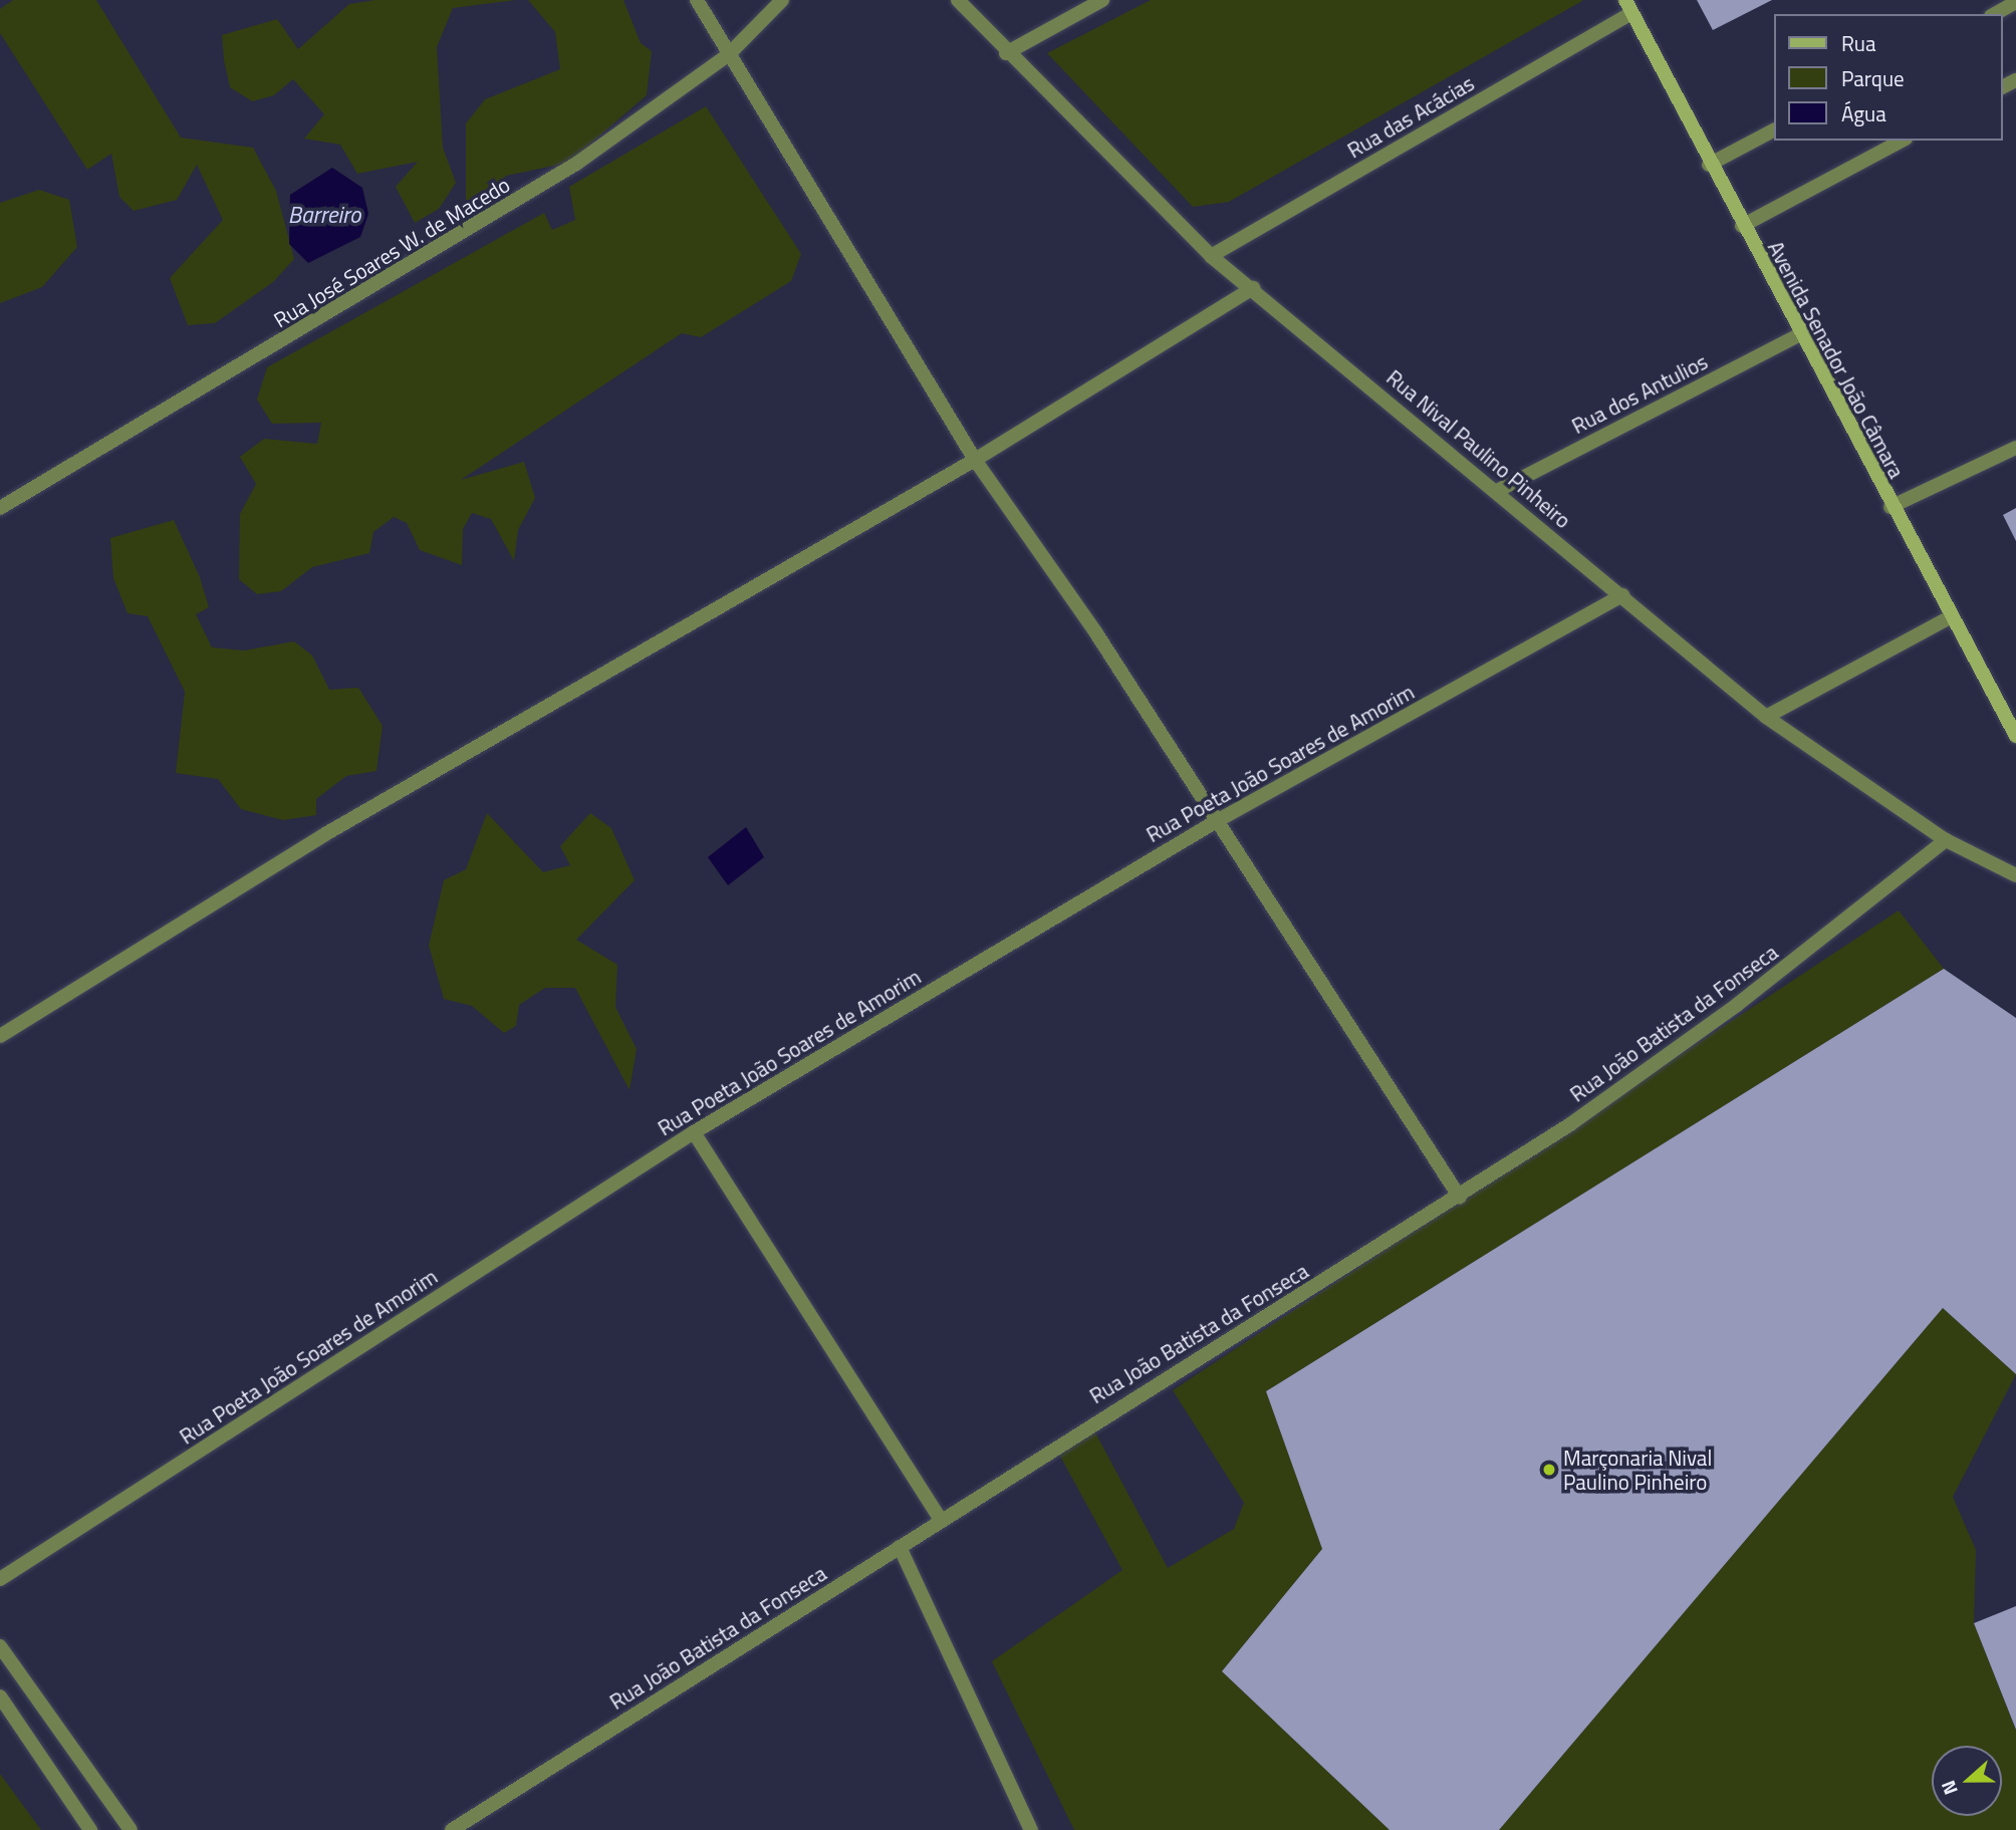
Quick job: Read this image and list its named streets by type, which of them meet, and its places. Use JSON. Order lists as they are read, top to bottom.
{
  "streets": {
    "main road": ["Avenida Senador João Câmara"],
    "street": [
      "Rua das Acácias",
      "Rua José Soares W. de Macedo",
      "Rua dos Antulios",
      "Rua Nival Paulino Pinheiro",
      "Rua Poeta João Soares de Amorim",
      "Rua João Batista da Fonseca"
    ]
  },
  "crossings": [
    ["Rua das Acácias", "Avenida Senador João Câmara"],
    ["Rua das Acácias", "Rua Nival Paulino Pinheiro"],
    ["Avenida Senador João Câmara", "Rua dos Antulios"],
    ["Rua dos Antulios", "Rua Nival Paulino Pinheiro"],
    ["Rua Nival Paulino Pinheiro", "Rua Poeta João Soares de Amorim"],
    ["Rua Nival Paulino Pinheiro", "Rua João Batista da Fonseca"]
  ],
  "water": ["Barreiro"],
  "places": ["Marçonaria Nival Paulino Pinheiro"],
  "legend": ["Rua", "Parque", "Água"],
  "north": "left"
}
